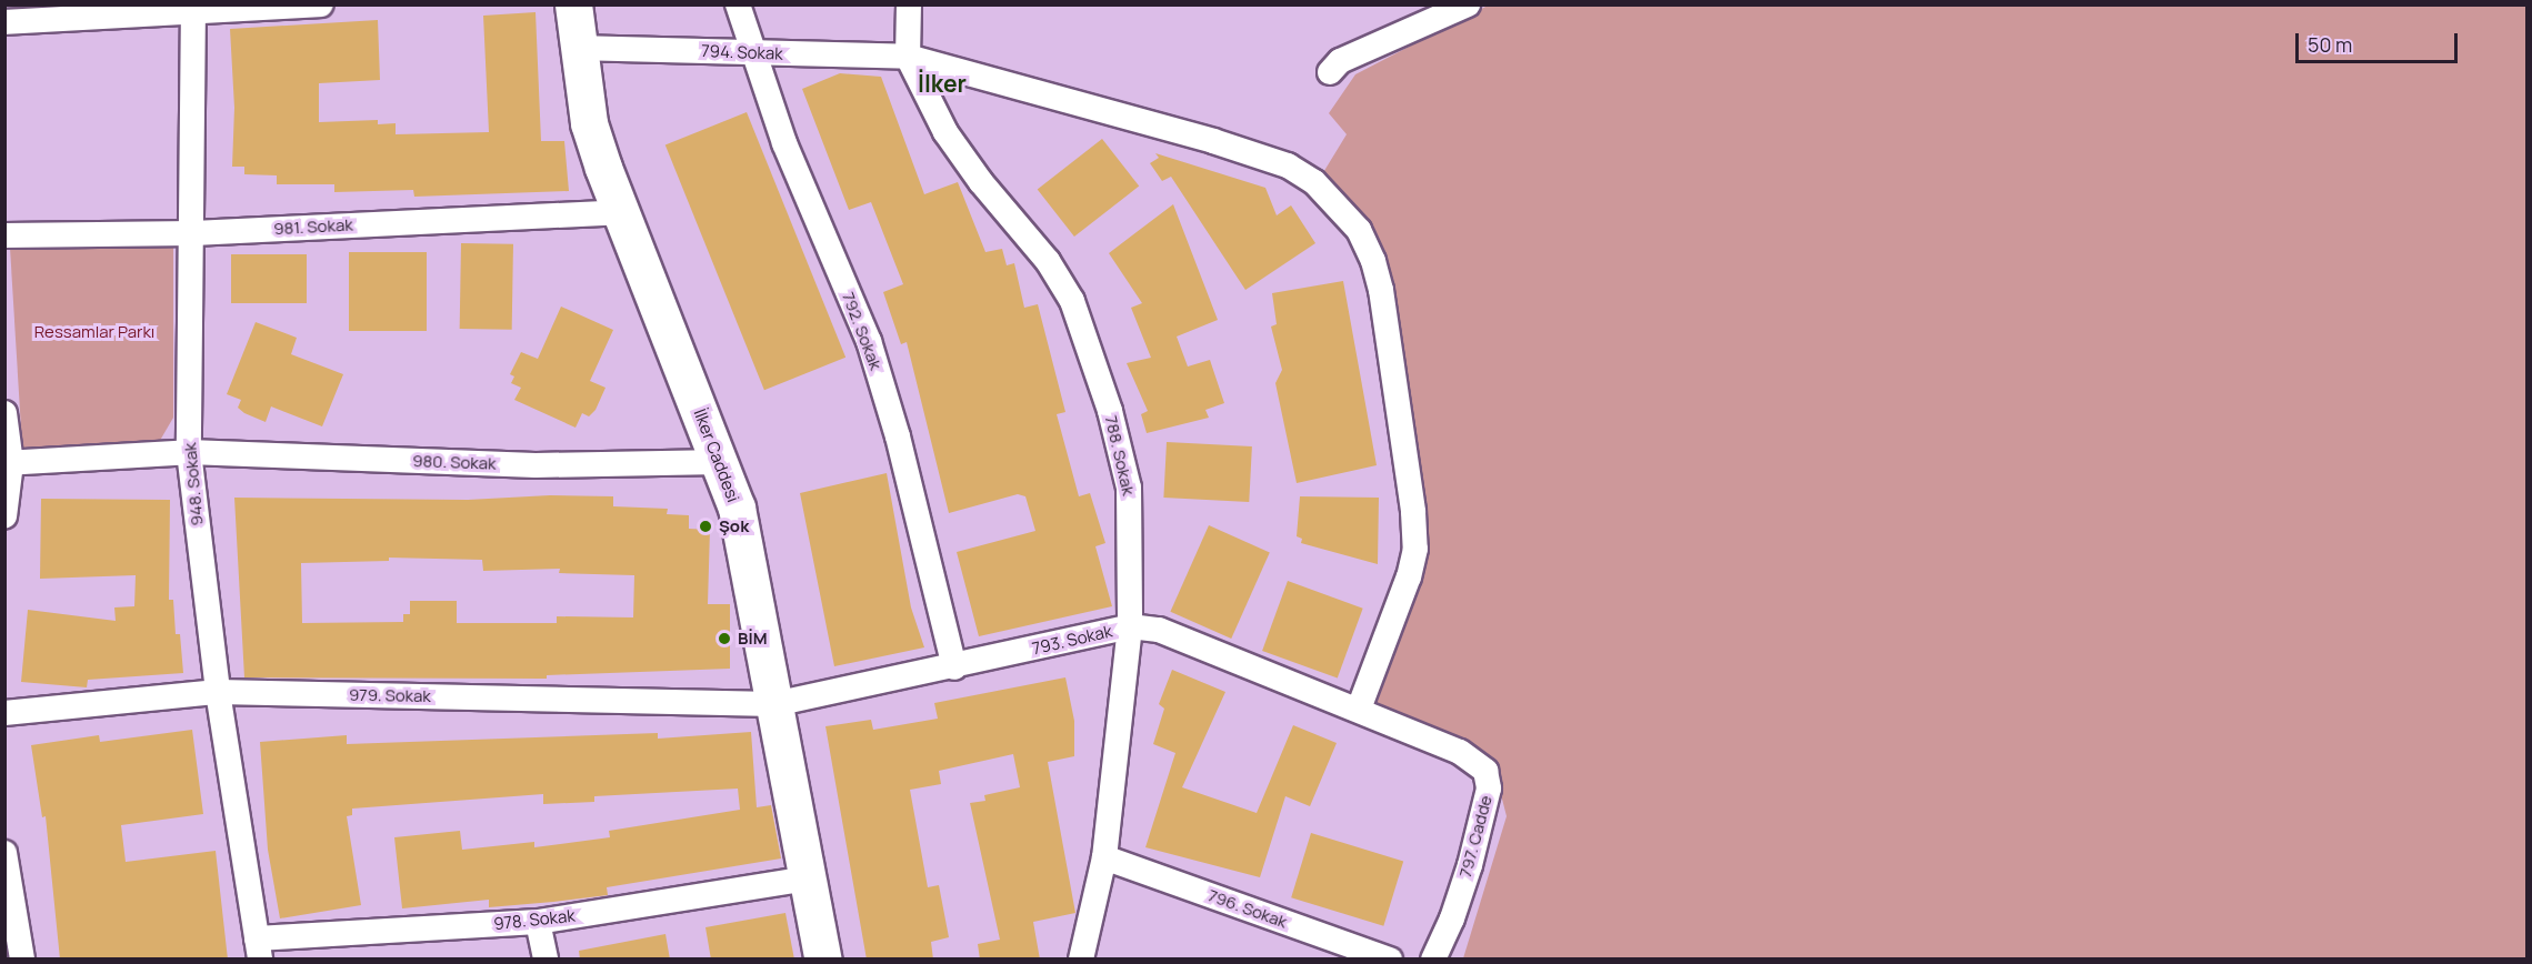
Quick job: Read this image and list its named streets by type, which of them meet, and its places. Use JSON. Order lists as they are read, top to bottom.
{
  "streets": {
    "main road": ["İlker Caddesi"],
    "street": [
      "794. Sokak",
      "981. Sokak",
      "792. Sokak",
      "788. Sokak",
      "980. Sokak",
      "948. Sokak",
      "793. Sokak",
      "979. Sokak",
      "797. Cadde",
      "796. Sokak",
      "978. Sokak"
    ]
  },
  "crossings": [
    ["794. Sokak", "792. Sokak"],
    ["794. Sokak", "İlker Caddesi"],
    ["794. Sokak", "788. Sokak"],
    ["794. Sokak", "793. Sokak"],
    ["794. Sokak", "797. Cadde"],
    ["981. Sokak", "İlker Caddesi"],
    ["981. Sokak", "948. Sokak"],
    ["792. Sokak", "793. Sokak"],
    ["İlker Caddesi", "980. Sokak"],
    ["İlker Caddesi", "793. Sokak"],
    ["İlker Caddesi", "979. Sokak"],
    ["İlker Caddesi", "978. Sokak"],
    ["788. Sokak", "793. Sokak"],
    ["788. Sokak", "796. Sokak"],
    ["980. Sokak", "948. Sokak"],
    ["948. Sokak", "979. Sokak"],
    ["948. Sokak", "978. Sokak"],
    ["793. Sokak", "979. Sokak"],
    ["793. Sokak", "797. Cadde"]
  ],
  "districts": ["İlker"],
  "parks": ["Ressamlar Parkı"],
  "places": ["Şok", "BİM"],
  "scale_bar": "50 m"
}
